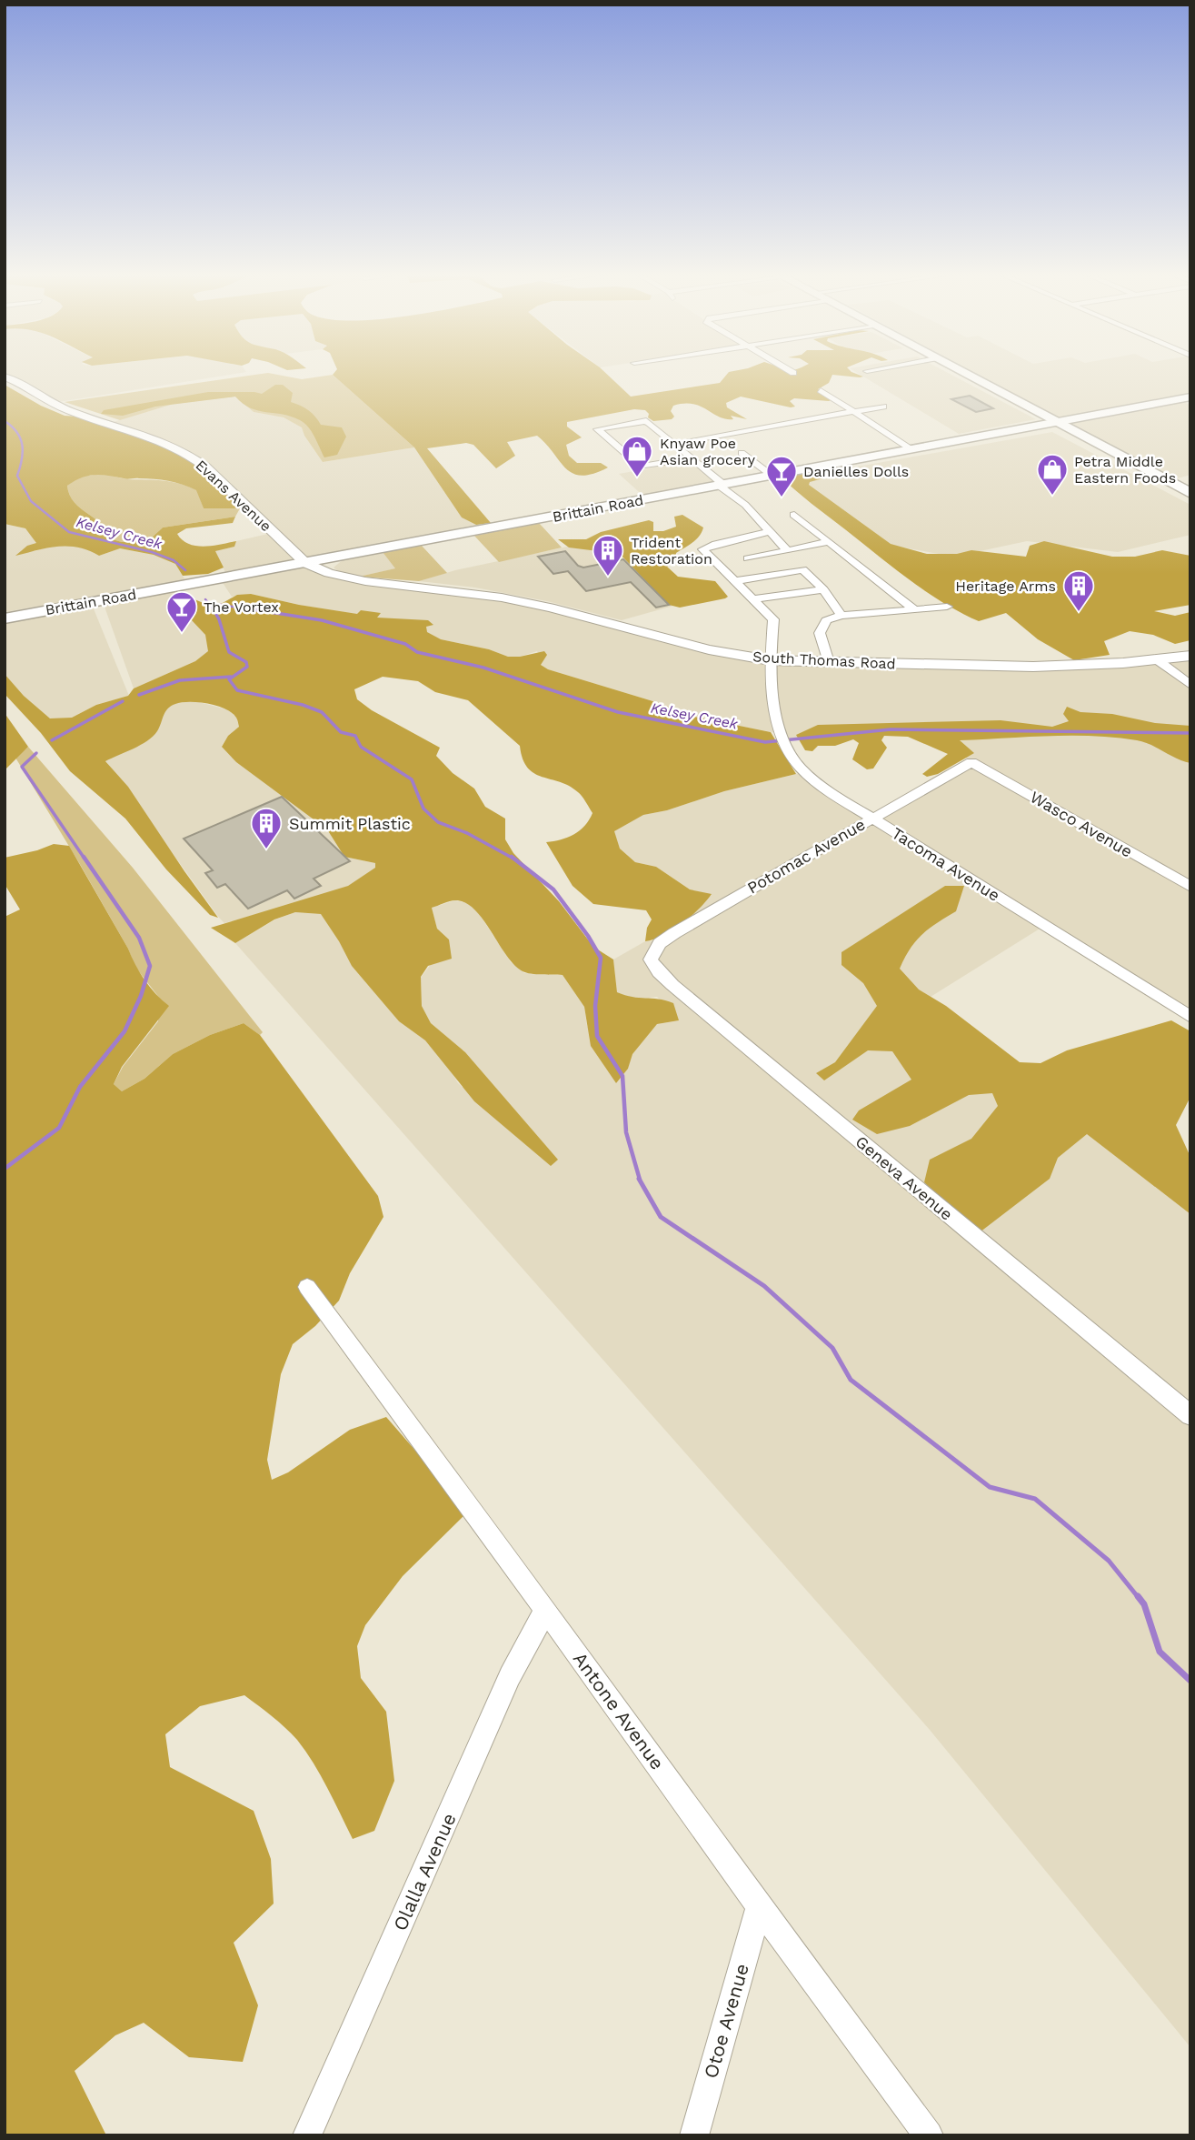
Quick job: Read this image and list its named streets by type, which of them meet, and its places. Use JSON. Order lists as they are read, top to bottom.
{
  "streets": {
    "main road": ["Brittain Road"],
    "street": [
      "Evans Avenue",
      "South Thomas Road",
      "Wasco Avenue",
      "Potomac Avenue",
      "Tacoma Avenue",
      "Geneva Avenue",
      "Antone Avenue",
      "Olalla Avenue",
      "Otoe Avenue"
    ]
  },
  "crossings": [
    ["Evans Avenue", "Brittain Road"],
    ["Evans Avenue", "South Thomas Road"],
    ["South Thomas Road", "Tacoma Avenue"],
    ["Wasco Avenue", "Potomac Avenue"],
    ["Potomac Avenue", "Tacoma Avenue"],
    ["Potomac Avenue", "Geneva Avenue"],
    ["Antone Avenue", "Olalla Avenue"],
    ["Antone Avenue", "Otoe Avenue"]
  ],
  "water": ["Kelsey Creek"],
  "places": {
    "shop": ["Knyaw Poe Asian grocery", "Petra Middle Eastern Foods"],
    "bar": ["Danielles Dolls", "The Vortex"],
    "building": ["Trident Restoration", "Heritage Arms", "Summit Plastic"]
  }
}
